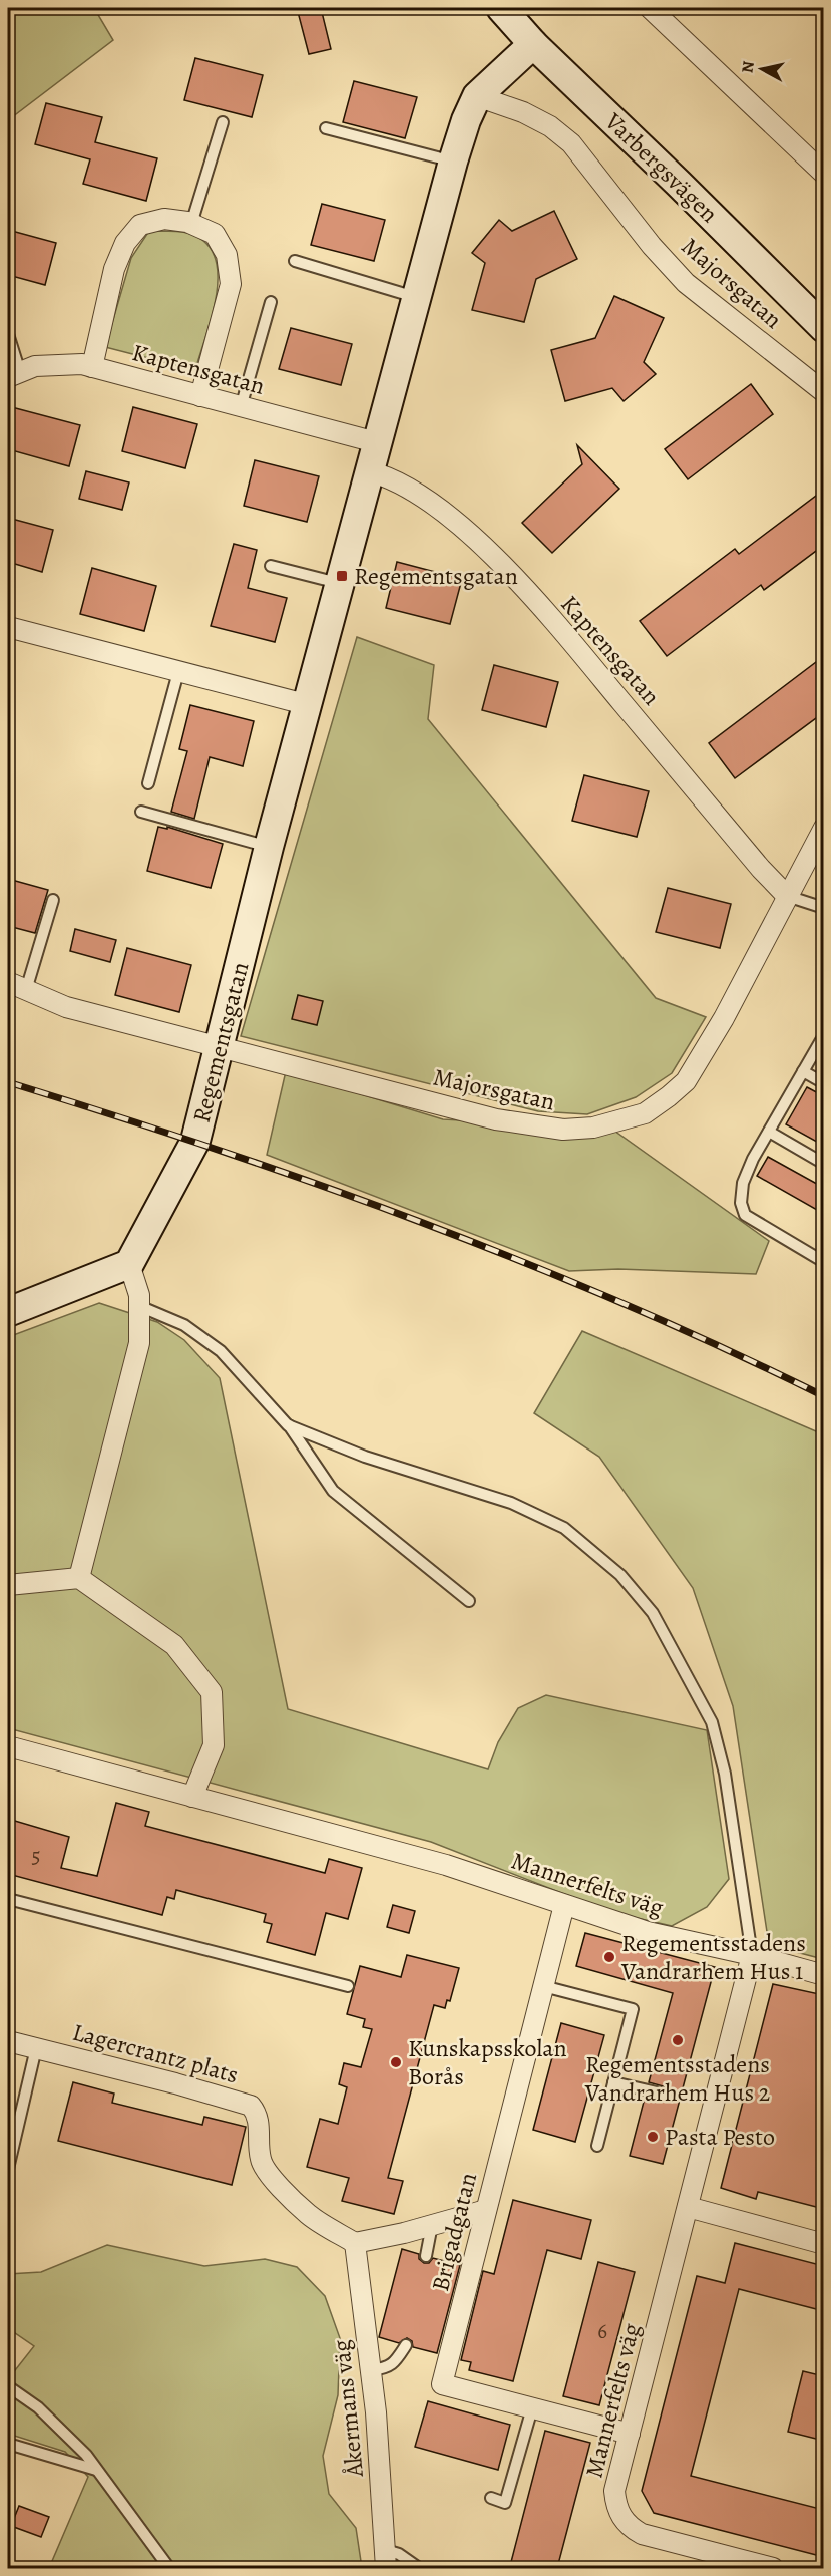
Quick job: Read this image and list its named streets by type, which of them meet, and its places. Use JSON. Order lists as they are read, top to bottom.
{
  "streets": {
    "street": [
      "Varbergsvägen",
      "Majorsgatan",
      "Kaptensgatan",
      "Regementsgatan",
      "Mannerfelts väg",
      "Lagercrantz plats",
      "Brigadgatan",
      "Åkermans väg"
    ]
  },
  "crossings": [
    ["Varbergsvägen", "Regementsgatan"],
    ["Majorsgatan", "Kaptensgatan"],
    ["Majorsgatan", "Regementsgatan"],
    ["Kaptensgatan", "Regementsgatan"],
    ["Mannerfelts väg", "Brigadgatan"],
    ["Lagercrantz plats", "Åkermans väg"]
  ],
  "places": {
    "transit": ["Regementsgatan"],
    "other": [
      "Regementsstadens Vandrarhem Hus 1",
      "Regementsstadens Vandrarhem Hus 2",
      "Kunskapsskolan Borås",
      "Pasta Pesto"
    ]
  },
  "house_numbers": ["5", "6"],
  "north": "left"
}
